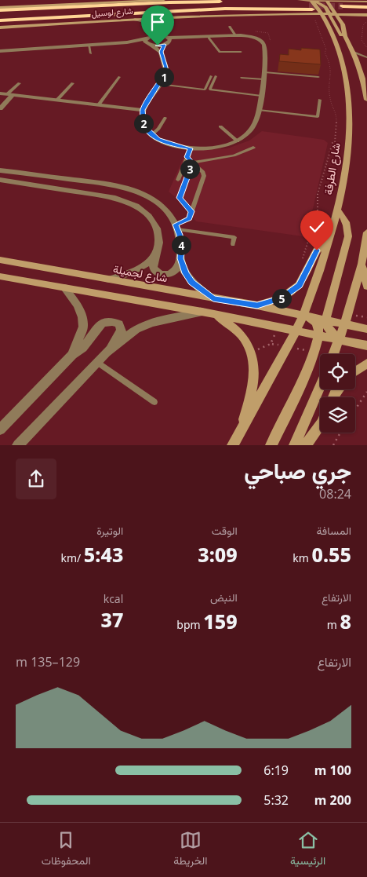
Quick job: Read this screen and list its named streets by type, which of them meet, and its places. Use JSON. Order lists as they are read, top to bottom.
{
  "streets": {
    "highway": ["شارع لوسيل"],
    "main road": ["شارع الطرفة", "شارع لجميلة"]
  },
  "crossings": [
    ["شارع لوسيل", "شارع الطرفة"],
    ["شارع الطرفة", "شارع لجميلة"]
  ],
  "page": {
    "pins": [
      "1",
      "2",
      "3",
      "4",
      "5"
    ],
    "heading": ["جري صباحي", "08:24"],
    "stats": [
      ["المسافة", "0.55 km"],
      ["الوقت", "3:09"],
      ["الوتيرة", "5:43 /km"],
      ["الارتفاع", "8 m"],
      ["النبض", "159 bpm"],
      ["kcal", "37"]
    ],
    "chart": ["الارتفاع", "129–135 m"],
    "list": [
      {
        "name": "100 m",
        "note": "6:19"
      },
      {
        "name": "200 m",
        "note": "5:32"
      }
    ],
    "tabs": ["الرئيسية", "الخريطة", "المحفوظات"]
  }
}
